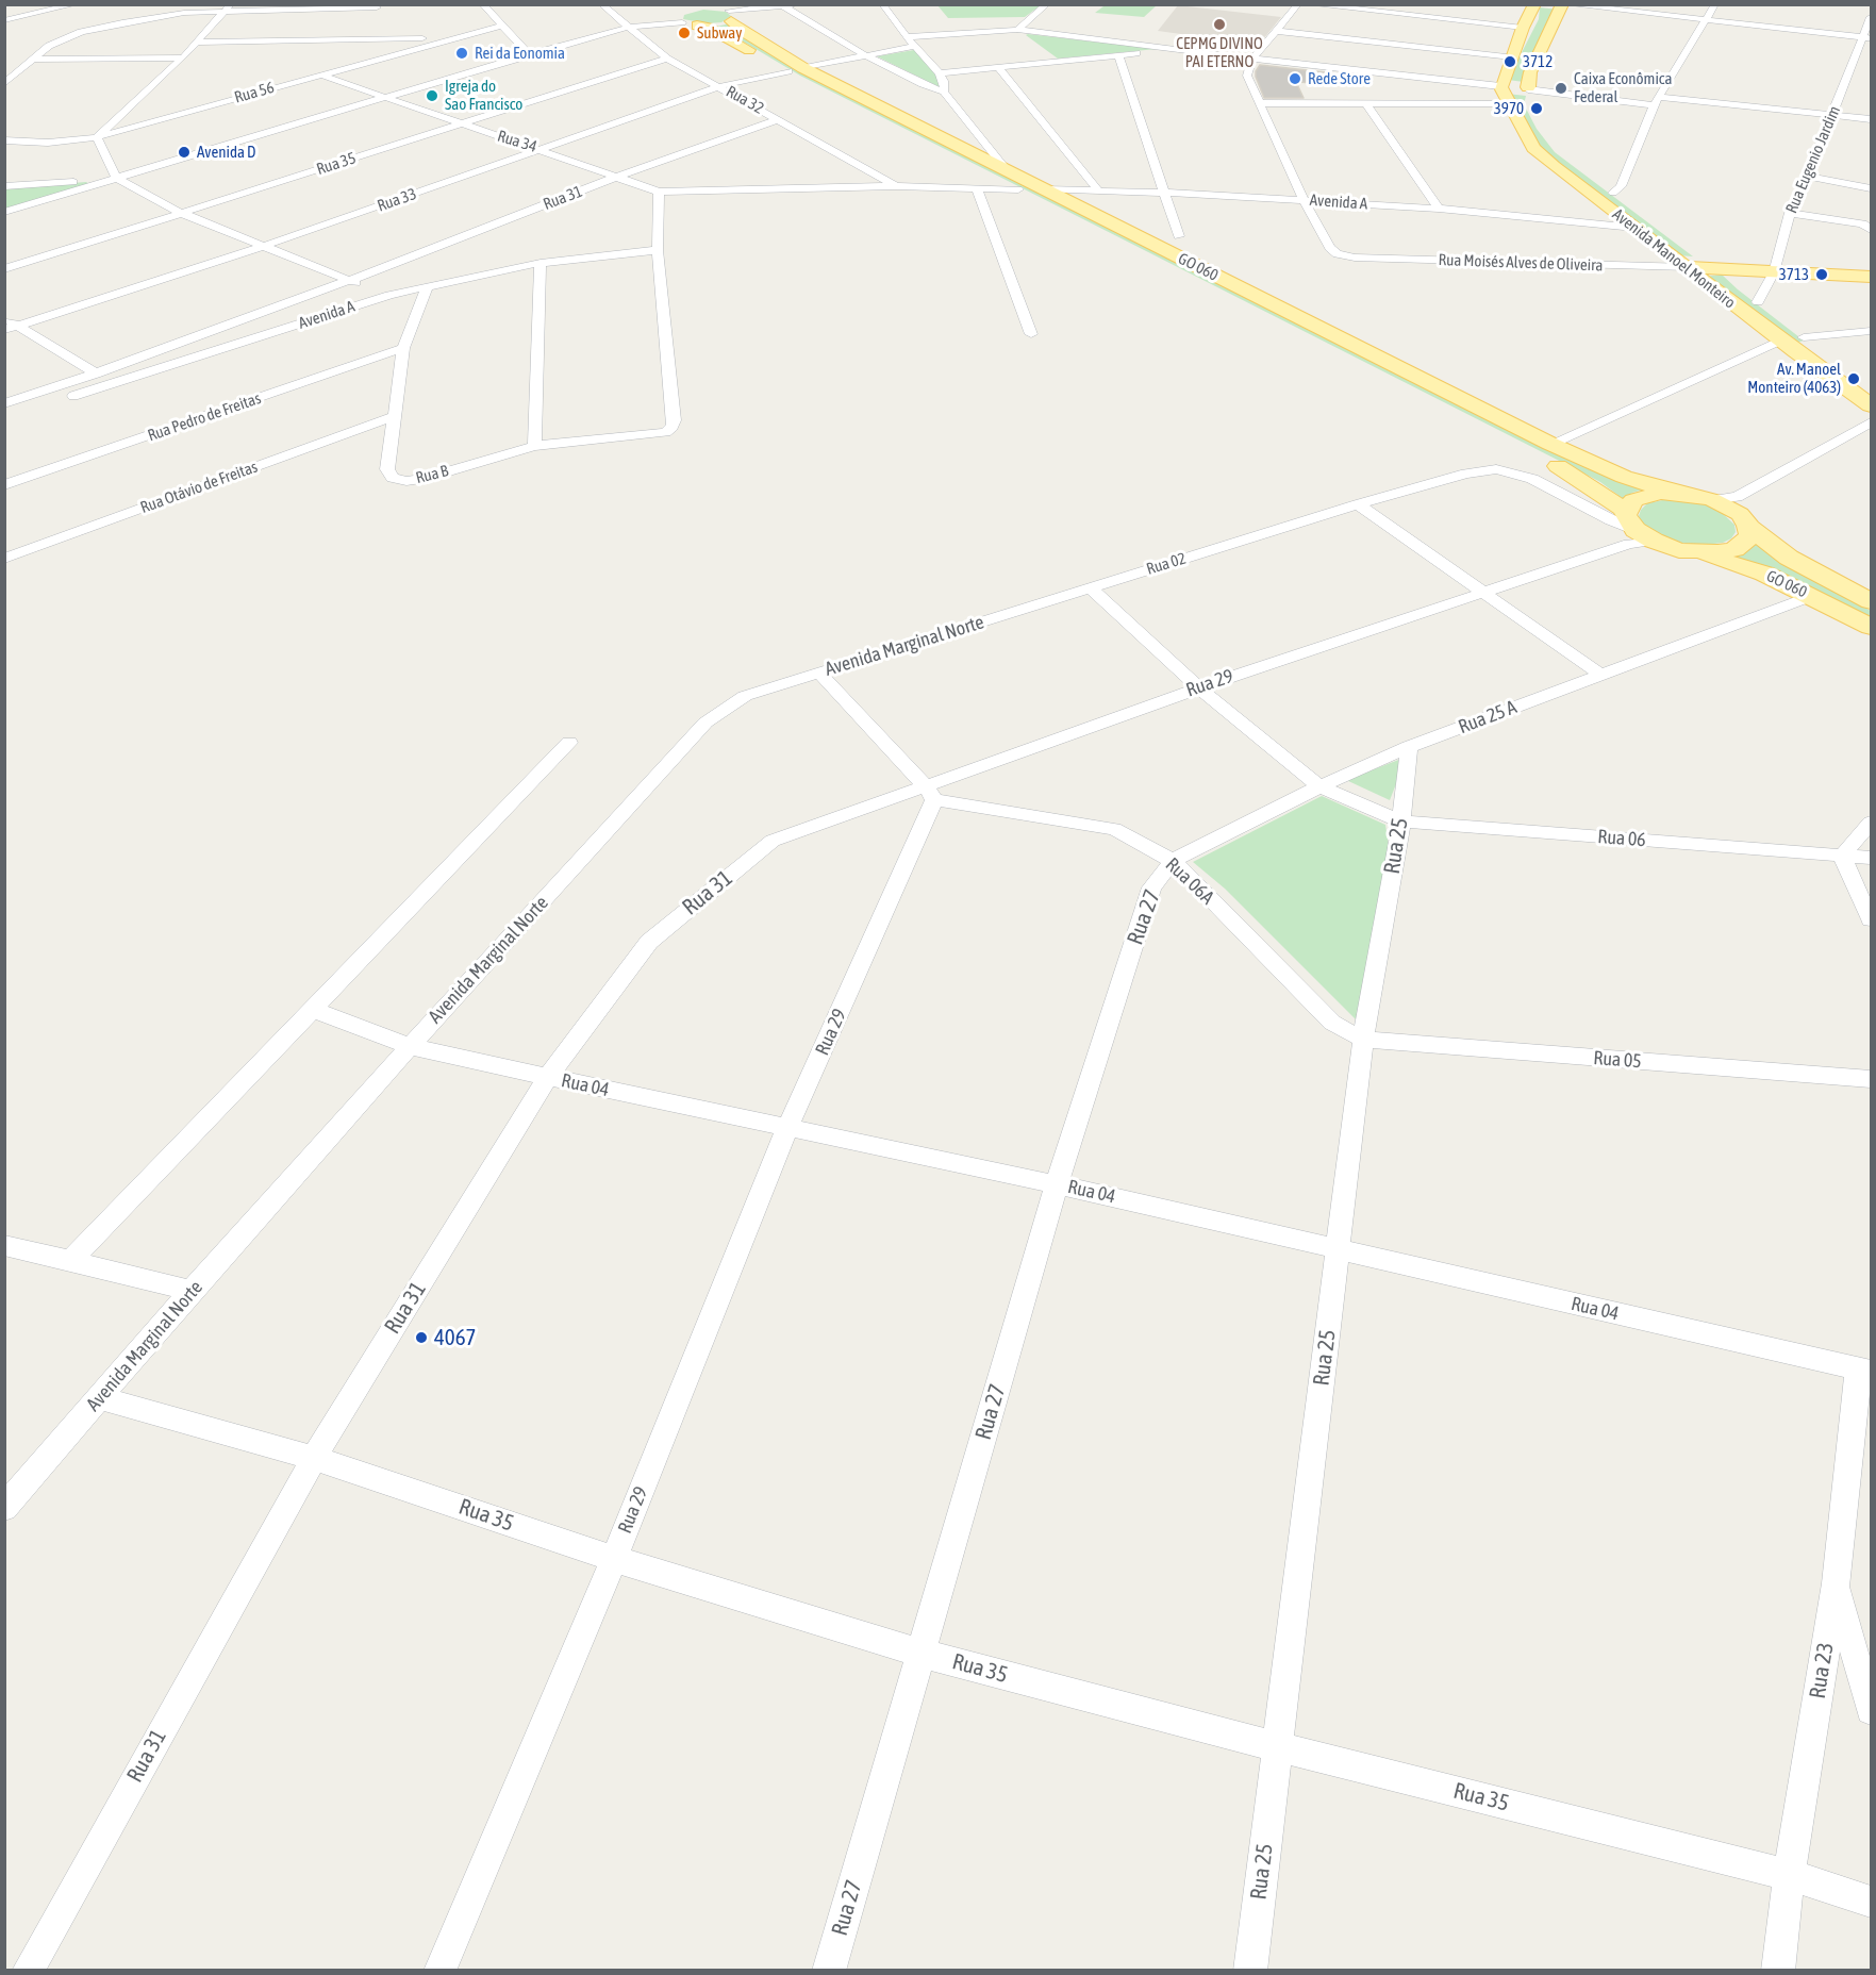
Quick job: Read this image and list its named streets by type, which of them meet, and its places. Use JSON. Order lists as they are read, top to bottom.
{
  "streets": {
    "main road": ["Avenida Manoel Monteiro", "GO 060"],
    "street": [
      "Rua 56",
      "Rua 32",
      "Rua 34",
      "Rua Eugenio Jardim",
      "Rua 35",
      "Rua 31",
      "Rua 33",
      "Avenida A",
      "Rua Moisés Alves de Oliveira",
      "Rua Pedro de Freitas",
      "Rua B",
      "Rua Otávio de Freitas",
      "Rua 02",
      "Avenida Marginal Norte",
      "Rua 29",
      "Rua 25 A",
      "Rua 06",
      "Rua 25",
      "Rua 06A",
      "Rua 27",
      "Rua 05",
      "Rua 04",
      "Rua 23"
    ]
  },
  "crossings": [
    ["Rua 56", "Rua 34"],
    ["Rua 32", "Rua 35"],
    ["Rua 32", "Rua 31"],
    ["Rua 32", "Rua 33"],
    ["Rua 34", "Rua 35"],
    ["Rua 34", "Rua 31"],
    ["Rua 34", "Rua 33"],
    ["Rua Eugenio Jardim", "Avenida Manoel Monteiro"],
    ["Rua 35", "Rua 31"],
    ["Rua 35", "Avenida Marginal Norte"],
    ["Rua 35", "Rua 29"],
    ["Rua 35", "Rua 25"],
    ["Rua 35", "Rua 27"],
    ["Rua 35", "Rua 23"],
    ["Rua 31", "Avenida A"],
    ["Rua 31", "Rua 29"],
    ["Rua 31", "Rua 06A"],
    ["Rua 31", "Rua 04"],
    ["Rua 33", "GO 060"],
    ["Avenida A", "Avenida Manoel Monteiro"],
    ["Avenida A", "Rua Moisés Alves de Oliveira"],
    ["Avenida A", "GO 060"],
    ["Avenida A", "Rua B"],
    ["Avenida Manoel Monteiro", "Rua Moisés Alves de Oliveira"],
    ["GO 060", "Rua 02"],
    ["GO 060", "Rua 29"],
    ["GO 060", "Rua 25 A"],
    ["Rua Pedro de Freitas", "Rua B"],
    ["Rua B", "Rua Otávio de Freitas"],
    ["Rua 02", "Avenida Marginal Norte"],
    ["Rua 02", "Rua 29"],
    ["Avenida Marginal Norte", "Rua 04"],
    ["Rua 29", "Rua 06A"],
    ["Rua 29", "Rua 04"],
    ["Rua 25 A", "Rua 25"],
    ["Rua 25 A", "Rua 06A"],
    ["Rua 25 A", "Rua 27"],
    ["Rua 06", "Rua 25"],
    ["Rua 25", "Rua 06A"],
    ["Rua 25", "Rua 05"],
    ["Rua 25", "Rua 04"],
    ["Rua 06A", "Rua 27"],
    ["Rua 06A", "Rua 05"],
    ["Rua 27", "Rua 04"],
    ["Rua 04", "Rua 23"]
  ],
  "places": [
    "CEPMG DIVINO PAI ETERNO",
    "Subway",
    "Rei da Eonomia",
    "3712",
    "Rede Store",
    "Caixa Econômica Federal",
    "Igreja do Sao Francisco",
    "3970",
    "Avenida D",
    "3713",
    "Av. Manoel Monteiro (4063)",
    "4067"
  ]
}
